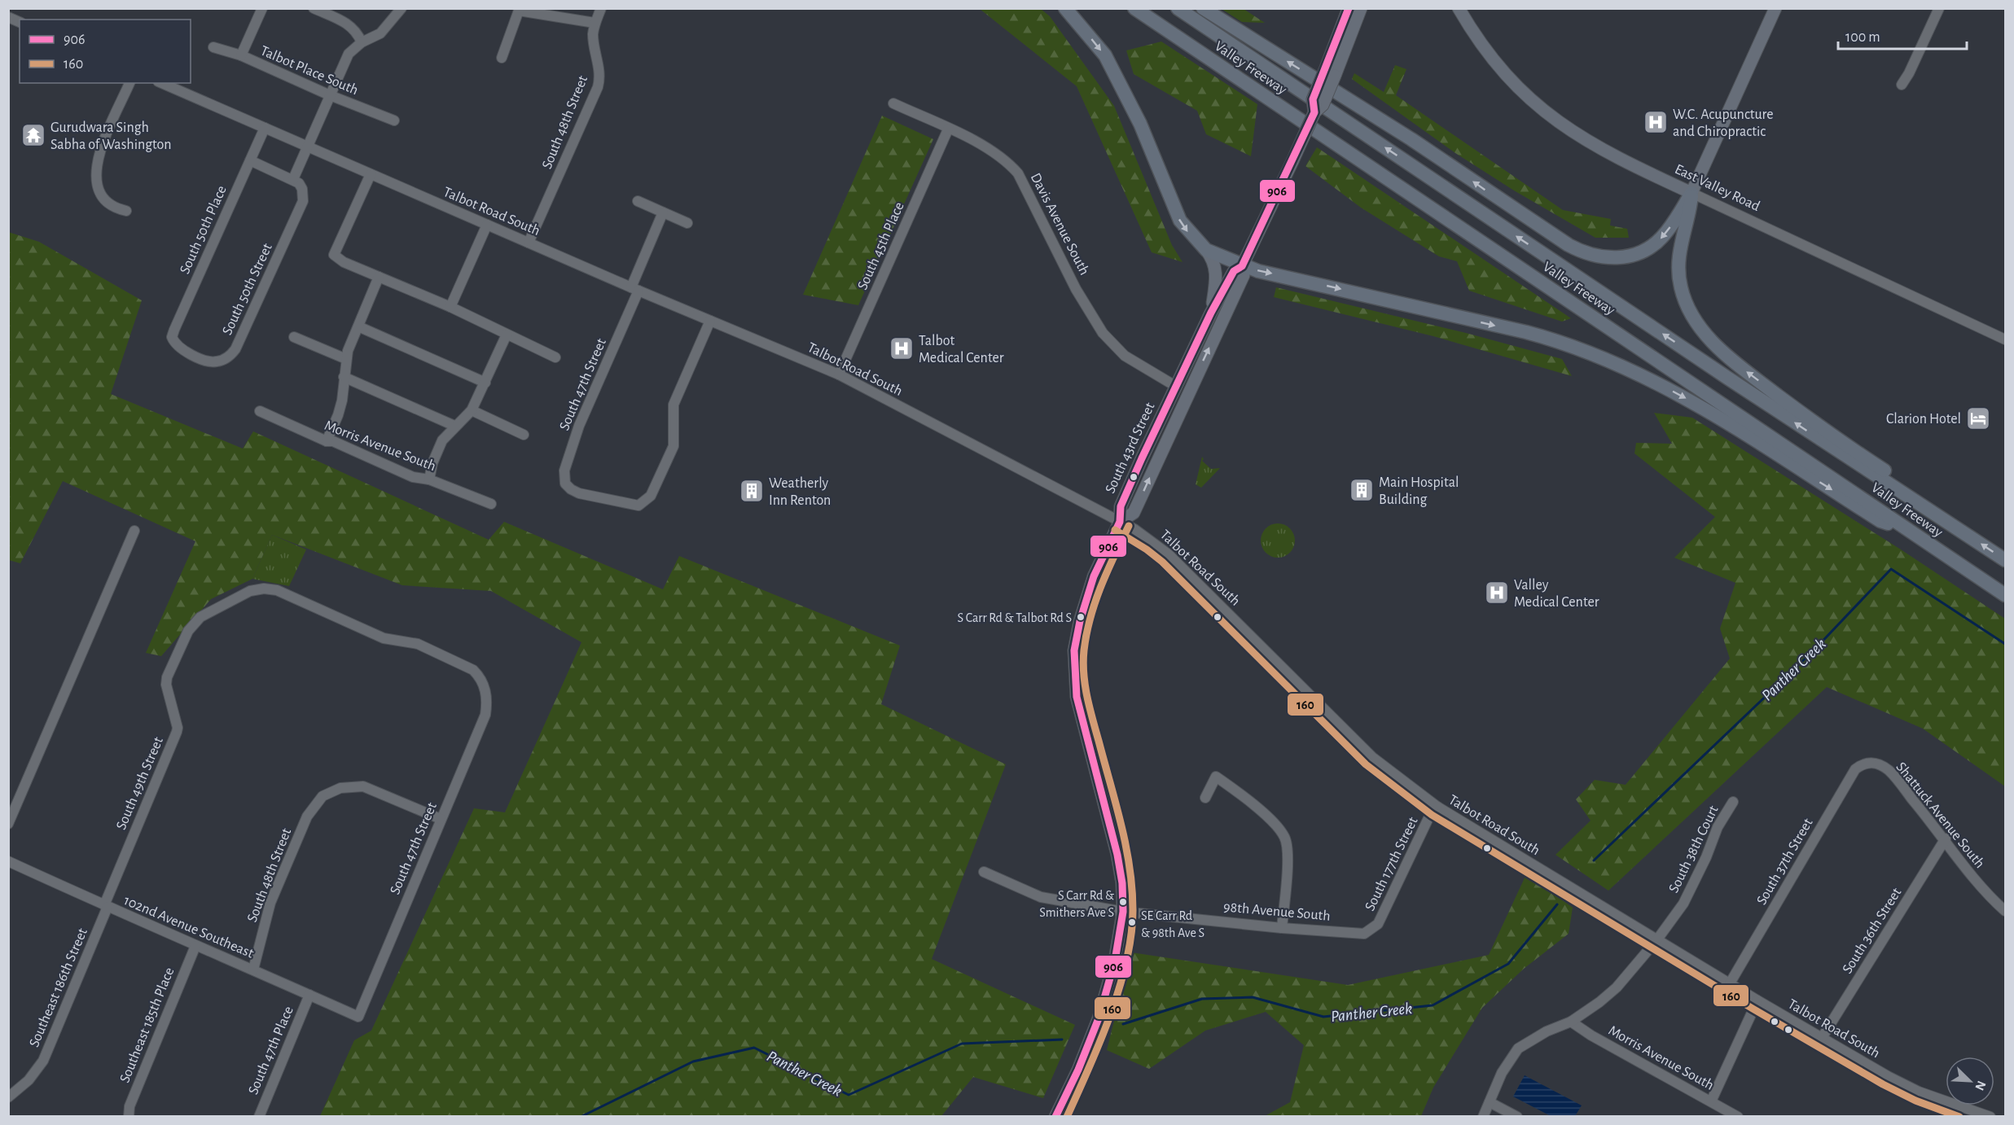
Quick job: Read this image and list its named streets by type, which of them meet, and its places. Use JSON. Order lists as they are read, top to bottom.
{
  "streets": {
    "highway": ["Valley Freeway"],
    "main road": ["East Valley Road", "South 43rd Street"],
    "street": [
      "Talbot Place South",
      "South 48th Street",
      "Talbot Road South",
      "Davis Avenue South",
      "South 50th Place",
      "South 45th Place",
      "South 50th Street",
      "South 47th Street",
      "Morris Avenue South",
      "South 49th Street",
      "Shattuck Avenue South",
      "South 38th Court",
      "South 37th Street",
      "South 177th Street",
      "98th Avenue South",
      "102nd Avenue Southeast",
      "South 36th Street",
      "Southeast 186th Street",
      "Southeast 185th Place",
      "South 47th Place"
    ]
  },
  "crossings": [
    ["South 48th Street", "Talbot Road South"],
    ["South 48th Street", "South 47th Street"],
    ["South 48th Street", "102nd Avenue Southeast"],
    ["Talbot Road South", "South 50th Place"],
    ["Talbot Road South", "South 45th Place"],
    ["Talbot Road South", "South 47th Street"],
    ["Talbot Road South", "South 43rd Street"],
    ["Talbot Road South", "South 38th Court"],
    ["Talbot Road South", "South 37th Street"],
    ["Talbot Road South", "South 177th Street"],
    ["Talbot Road South", "South 36th Street"],
    ["Davis Avenue South", "South 45th Place"],
    ["Davis Avenue South", "South 43rd Street"],
    ["South 50th Place", "South 50th Street"],
    ["South 47th Street", "South 49th Street"],
    ["South 47th Street", "102nd Avenue Southeast"],
    ["Morris Avenue South", "South 38th Court"],
    ["South 49th Street", "102nd Avenue Southeast"],
    ["South 49th Street", "Southeast 186th Street"],
    ["Shattuck Avenue South", "South 37th Street"],
    ["Shattuck Avenue South", "South 36th Street"],
    ["South 177th Street", "98th Avenue South"],
    ["102nd Avenue Southeast", "Southeast 186th Street"],
    ["102nd Avenue Southeast", "Southeast 185th Place"],
    ["102nd Avenue Southeast", "South 47th Place"]
  ],
  "water": ["Panther Creek"],
  "places": {
    "hospital": ["W.C. Acupuncture and Chiropractic", "Talbot Medical Center", "Valley Medical Center"],
    "temple": ["Gurudwara Singh Sabha of Washington"],
    "hotel": ["Clarion Hotel"],
    "building": ["Main Hospital Building", "Weatherly Inn Renton"],
    "other": ["S Carr Rd & Talbot Rd S", "S Carr Rd & Smithers Ave S", "SE Carr Rd & 98th Ave S"]
  },
  "lines": ["transit line 906", "transit line 160"],
  "legend": ["906", "160"],
  "scale_bar": "100 m",
  "north": "bottom right"
}
